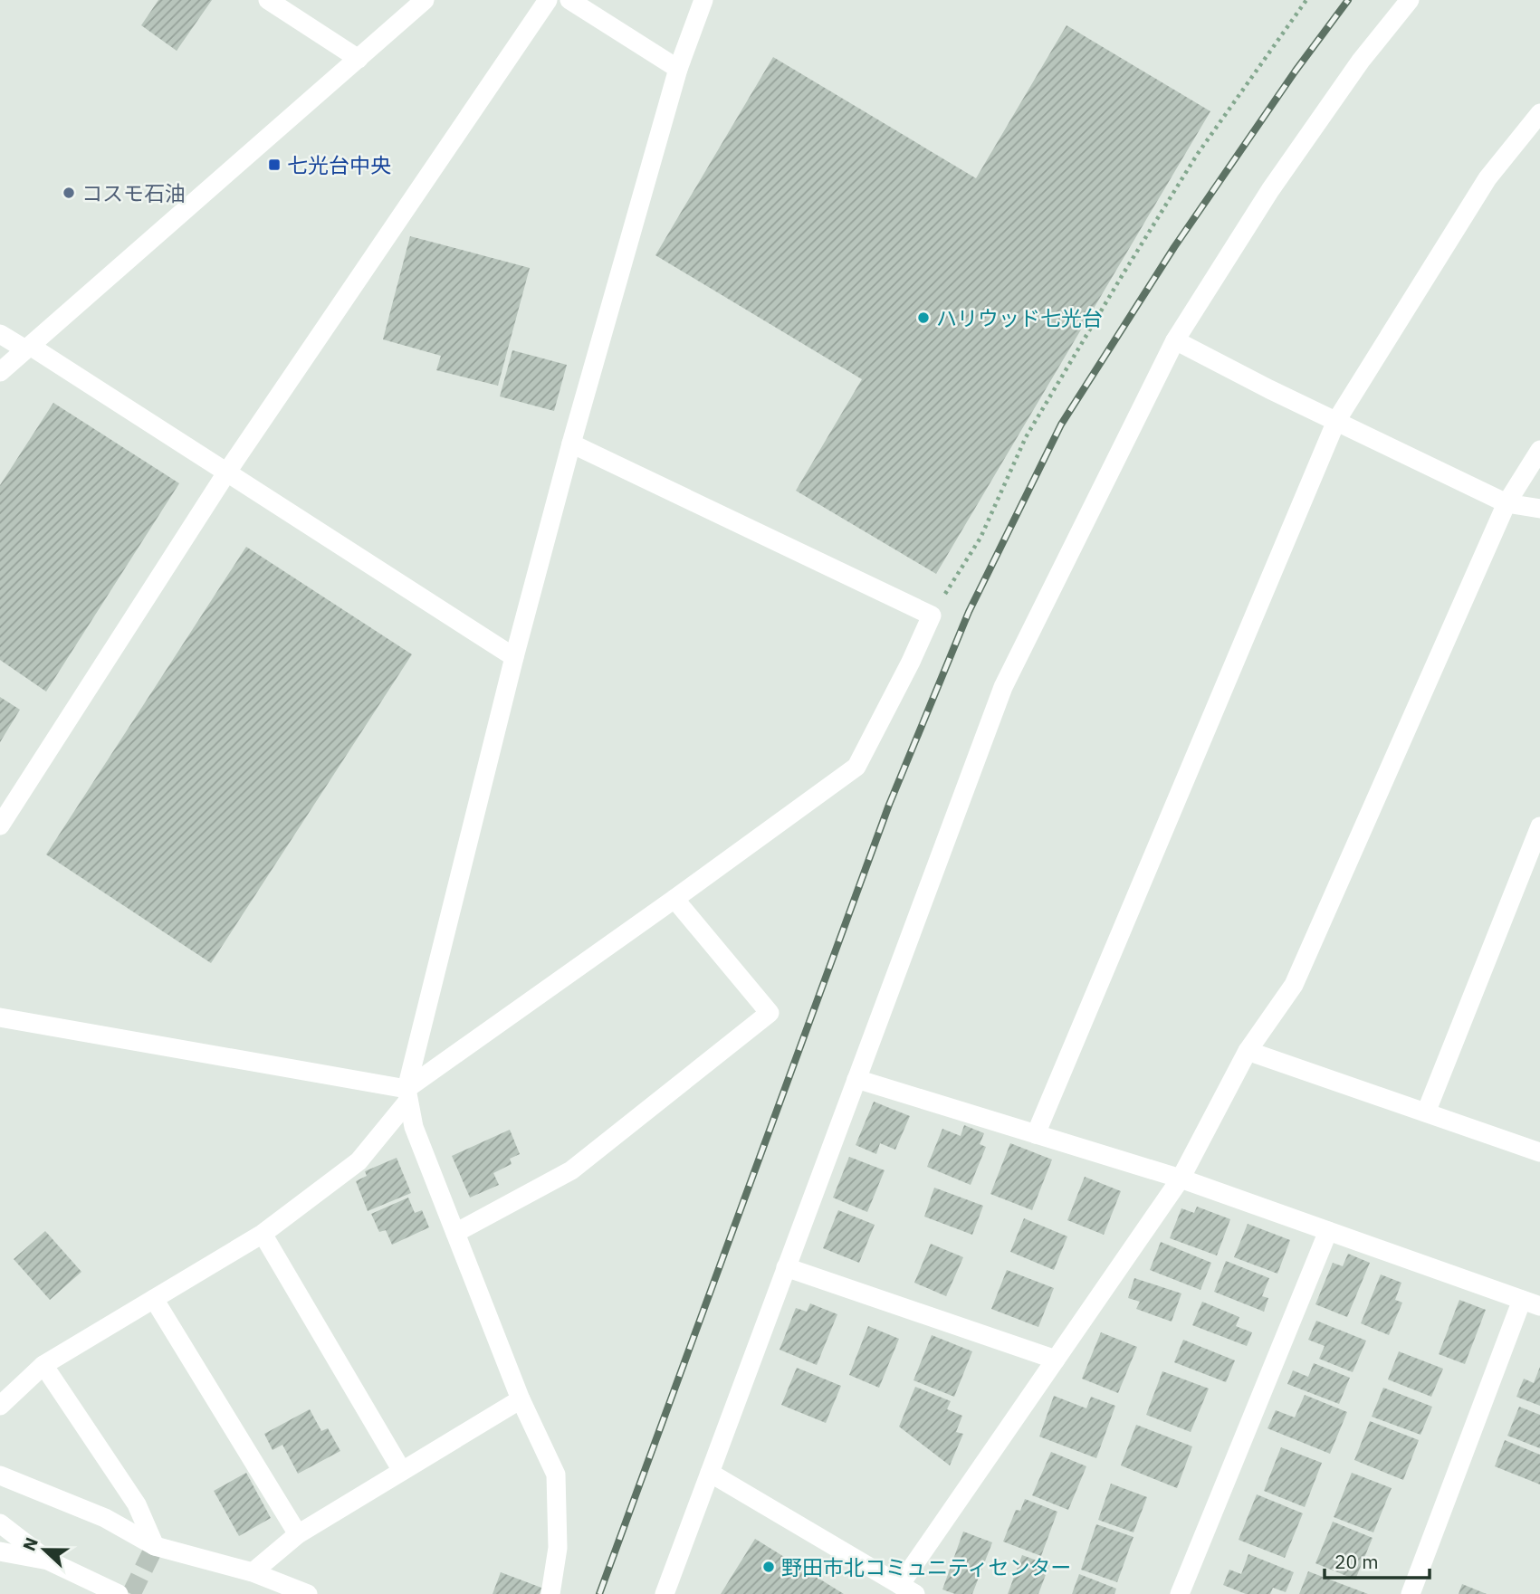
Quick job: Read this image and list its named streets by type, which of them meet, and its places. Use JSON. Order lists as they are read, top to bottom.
{
  "places": {
    "transit": ["七光台中央"],
    "other": ["コスモ石油", "ハリウッド七光台", "野田市北コミュニティセンター"]
  },
  "scale_bar": "20 m",
  "north": "left"
}
